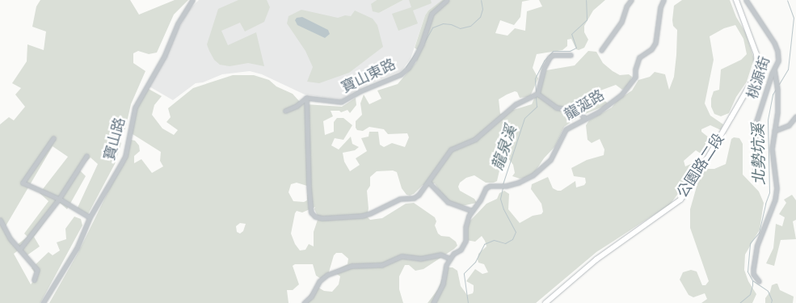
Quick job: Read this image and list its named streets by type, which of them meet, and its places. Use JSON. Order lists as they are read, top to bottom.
{
  "streets": {
    "main road": ["公園路二段"],
    "street": [
      "寶山東路",
      "桃源街",
      "龍涎路",
      "寶山路"
    ]
  },
  "water": ["龍泉溪", "北勢坑溪"]
}
